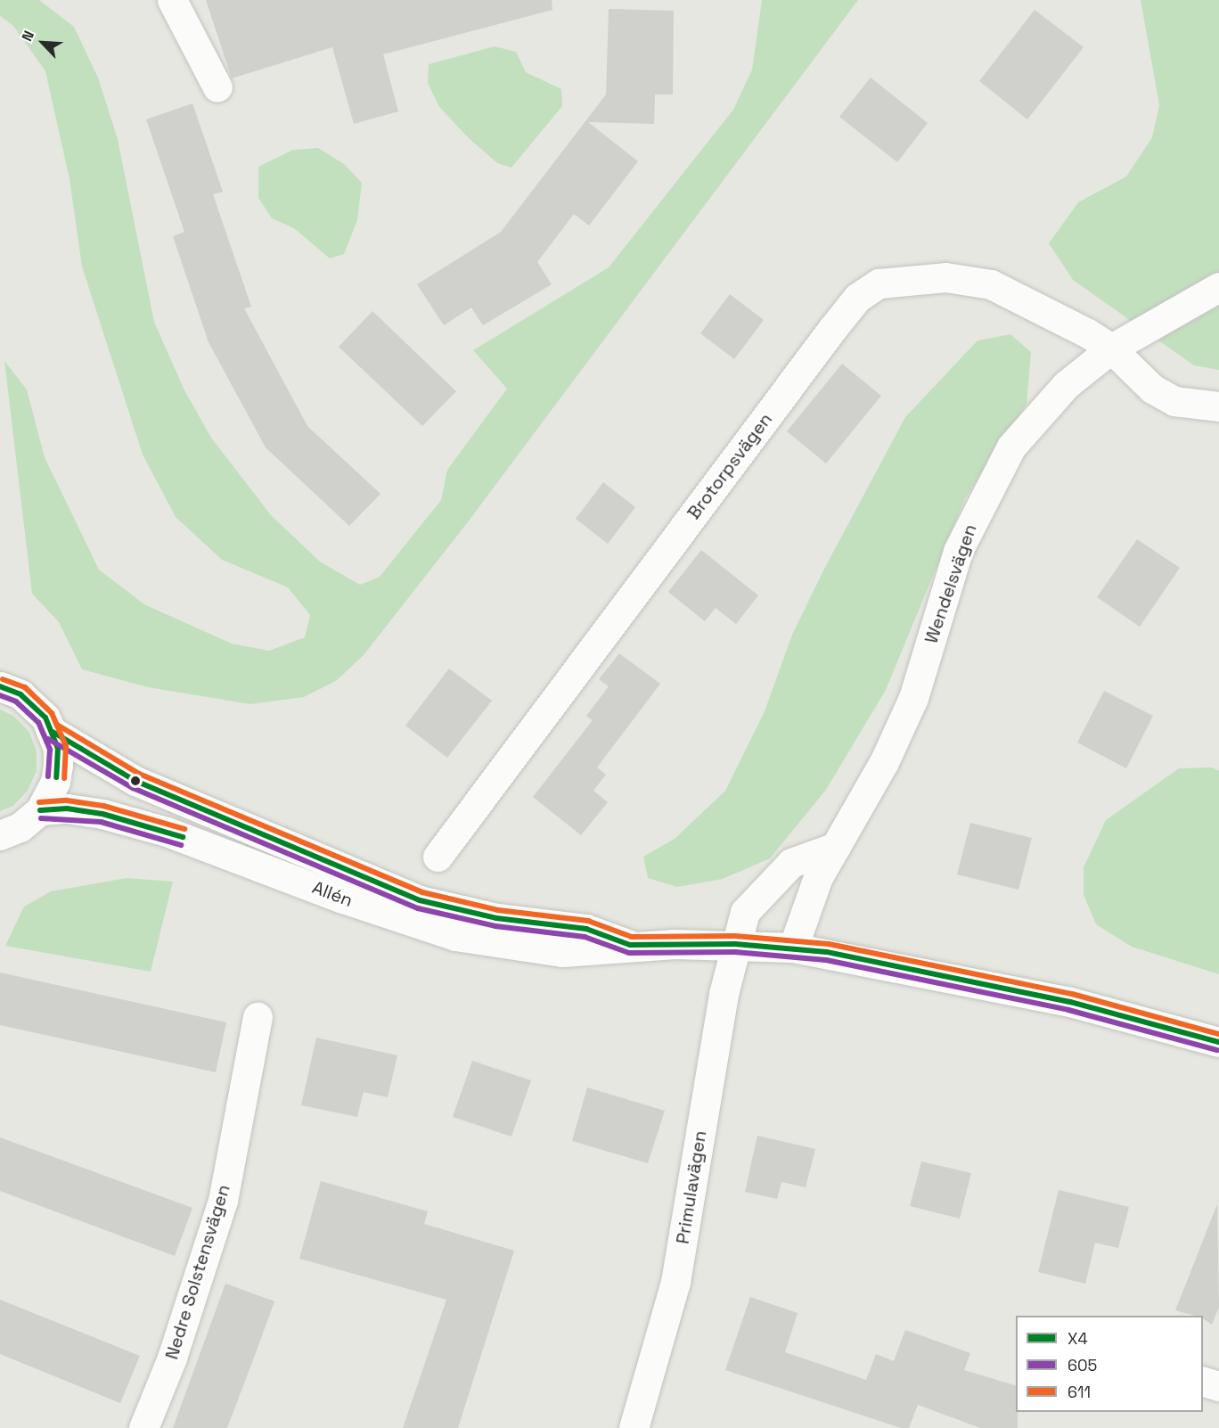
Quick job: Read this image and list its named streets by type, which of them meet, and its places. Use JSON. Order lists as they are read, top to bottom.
{
  "streets": {
    "street": [
      "Brotorpsvägen",
      "Wendelsvägen",
      "Allén",
      "Primulavägen",
      "Nedre Solstensvägen"
    ]
  },
  "crossings": [
    ["Brotorpsvägen", "Wendelsvägen"],
    ["Wendelsvägen", "Allén"],
    ["Allén", "Primulavägen"]
  ],
  "lines": ["transit line 611", "transit line X4", "transit line 605"],
  "legend": ["X4", "605", "611"],
  "north": "top left"
}
